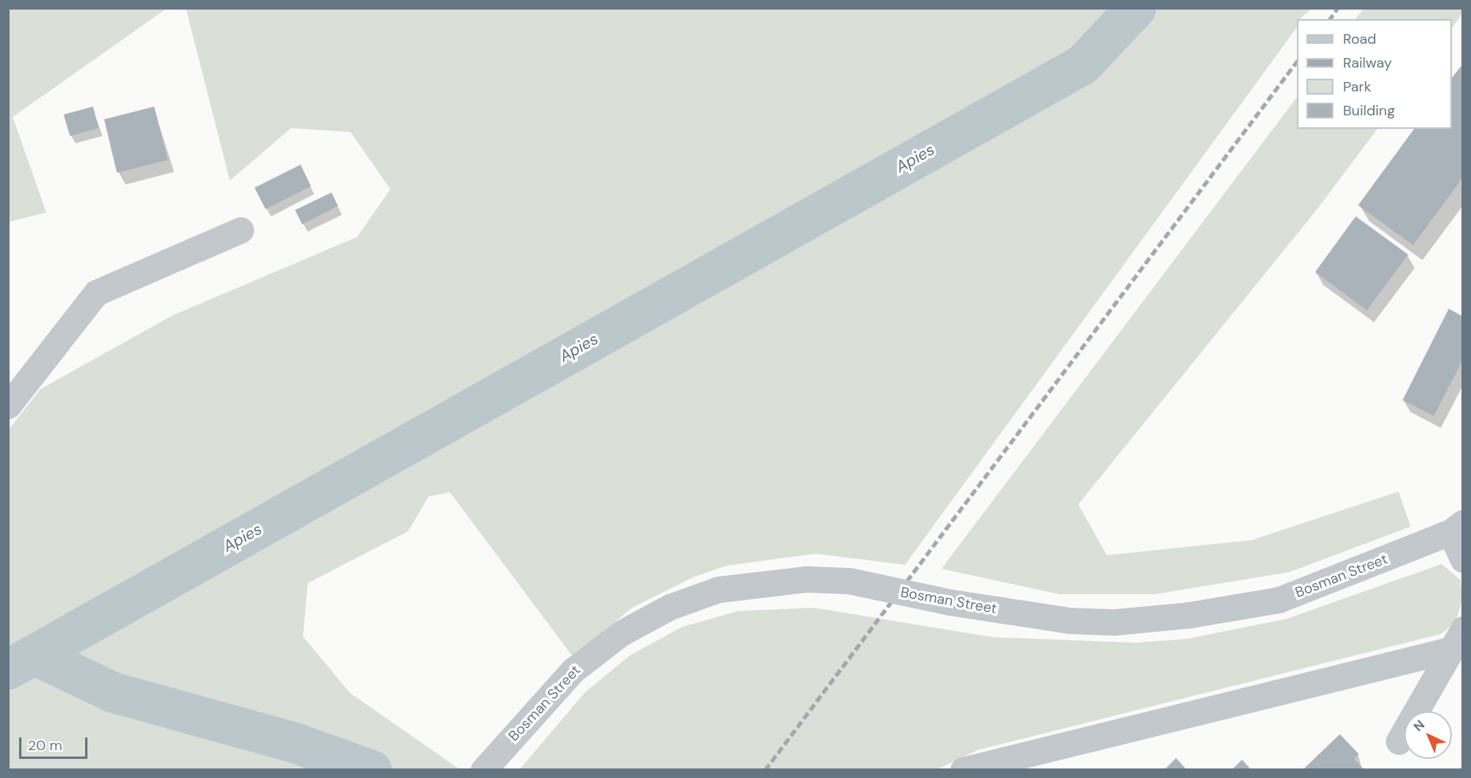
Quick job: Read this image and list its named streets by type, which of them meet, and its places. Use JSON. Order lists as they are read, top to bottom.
{
  "streets": {
    "street": ["Bosman Street"]
  },
  "water": ["Apies"],
  "legend": [
    "Road",
    "Railway",
    "Park",
    "Building"
  ],
  "scale_bar": "20 m",
  "north": "top left"
}
